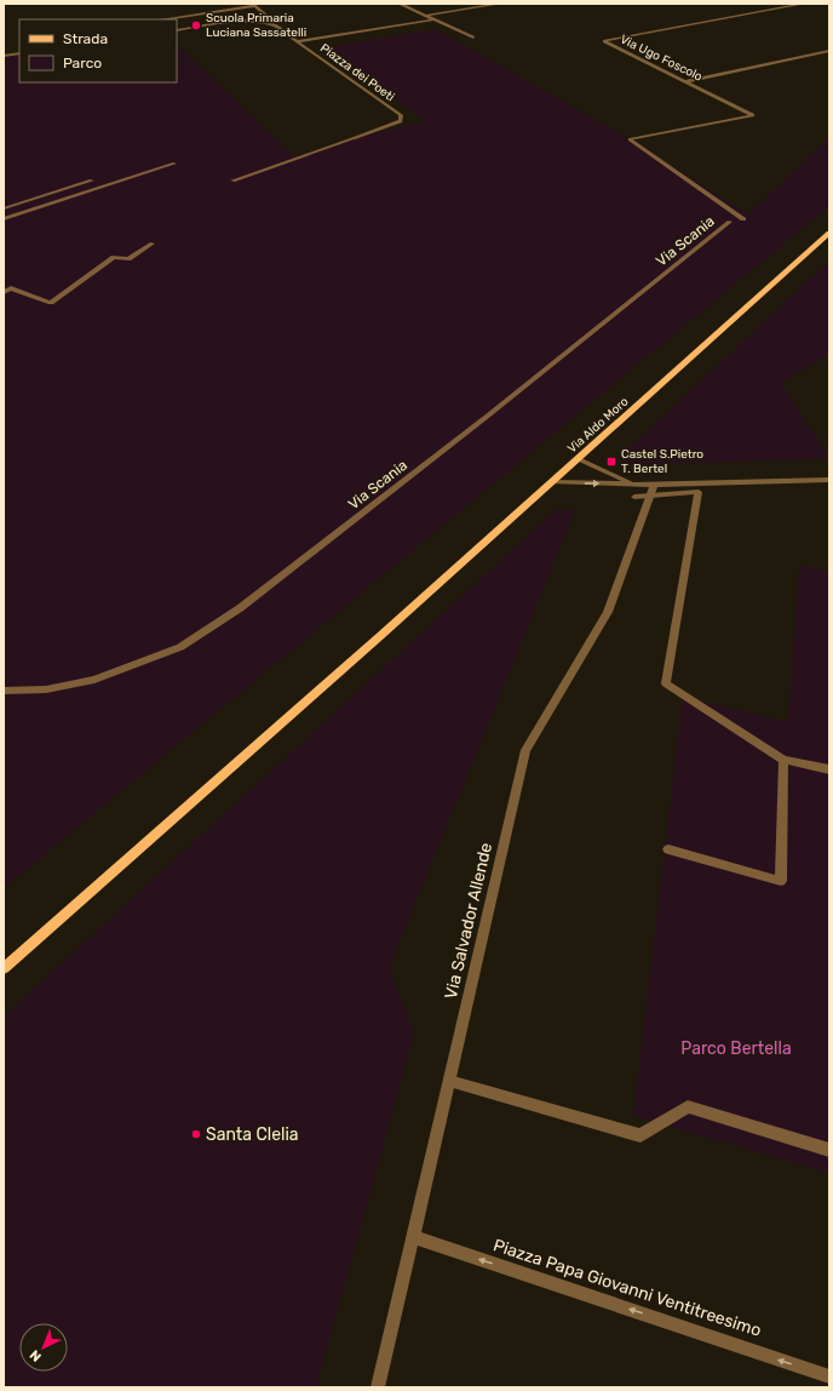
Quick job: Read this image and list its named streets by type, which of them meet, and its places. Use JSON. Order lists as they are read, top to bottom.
{
  "streets": {
    "main road": ["Via Aldo Moro"],
    "street": [
      "Via Ugo Foscolo",
      "Piazza dei Poeti",
      "Via Scania",
      "Via Salvador Allende",
      "Piazza Papa Giovanni Ventitreesimo"
    ]
  },
  "crossings": [
    ["Via Salvador Allende", "Piazza Papa Giovanni Ventitreesimo"]
  ],
  "one_way": ["Piazza Papa Giovanni Ventitreesimo"],
  "parks": ["Parco Bertella"],
  "places": {
    "other": ["Scuola Primaria Luciana Sassatelli", "Santa Clelia"],
    "transit": ["Castel S.Pietro T. Bertel"]
  },
  "legend": ["Strada", "Parco"],
  "north": "bottom left"
}
